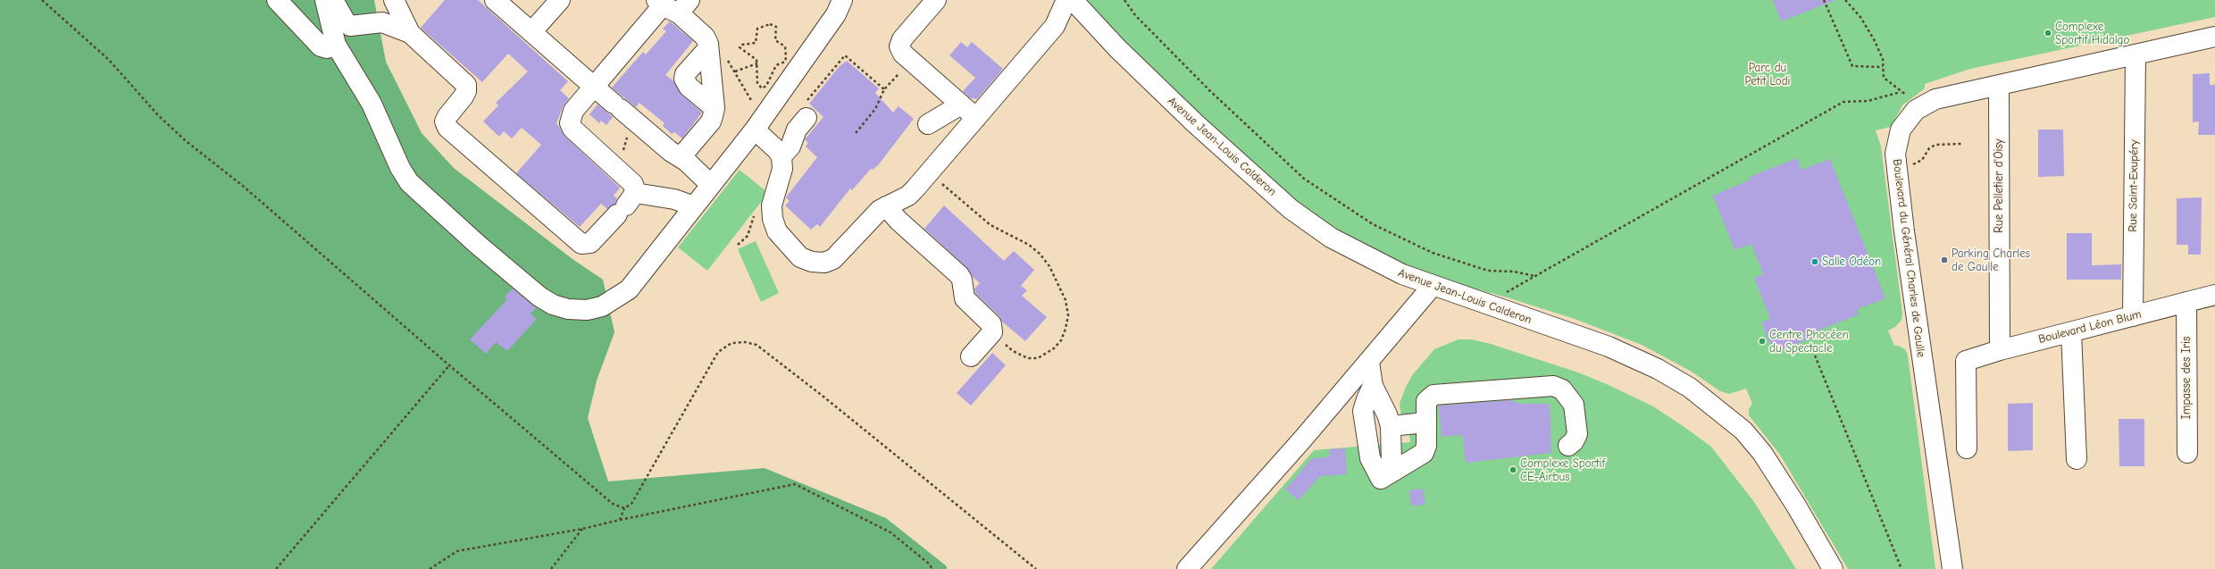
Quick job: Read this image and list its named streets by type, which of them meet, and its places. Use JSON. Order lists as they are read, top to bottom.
{
  "streets": {
    "street": [
      "Avenue Jean-Louis Calderon",
      "Rue Pelletier d'Oisy",
      "Rue Saint-Exupéry",
      "Boulevard du Général Charles de Gaulle",
      "Boulevard Léon Blum",
      "Impasse des Iris"
    ]
  },
  "crossings": [
    ["Rue Pelletier d'Oisy", "Boulevard du Général Charles de Gaulle"],
    ["Rue Pelletier d'Oisy", "Boulevard Léon Blum"],
    ["Rue Saint-Exupéry", "Boulevard du Général Charles de Gaulle"],
    ["Rue Saint-Exupéry", "Boulevard Léon Blum"],
    ["Boulevard Léon Blum", "Impasse des Iris"]
  ],
  "parks": ["Parc du Petit Lodi"],
  "places": [
    "Complexe Sportif Hidalgo",
    "Parking Charles de Gaulle",
    "Salle Odéon",
    "Centre Phocéen du Spectacle",
    "Complexe Sportif CE-Airbus"
  ]
}
